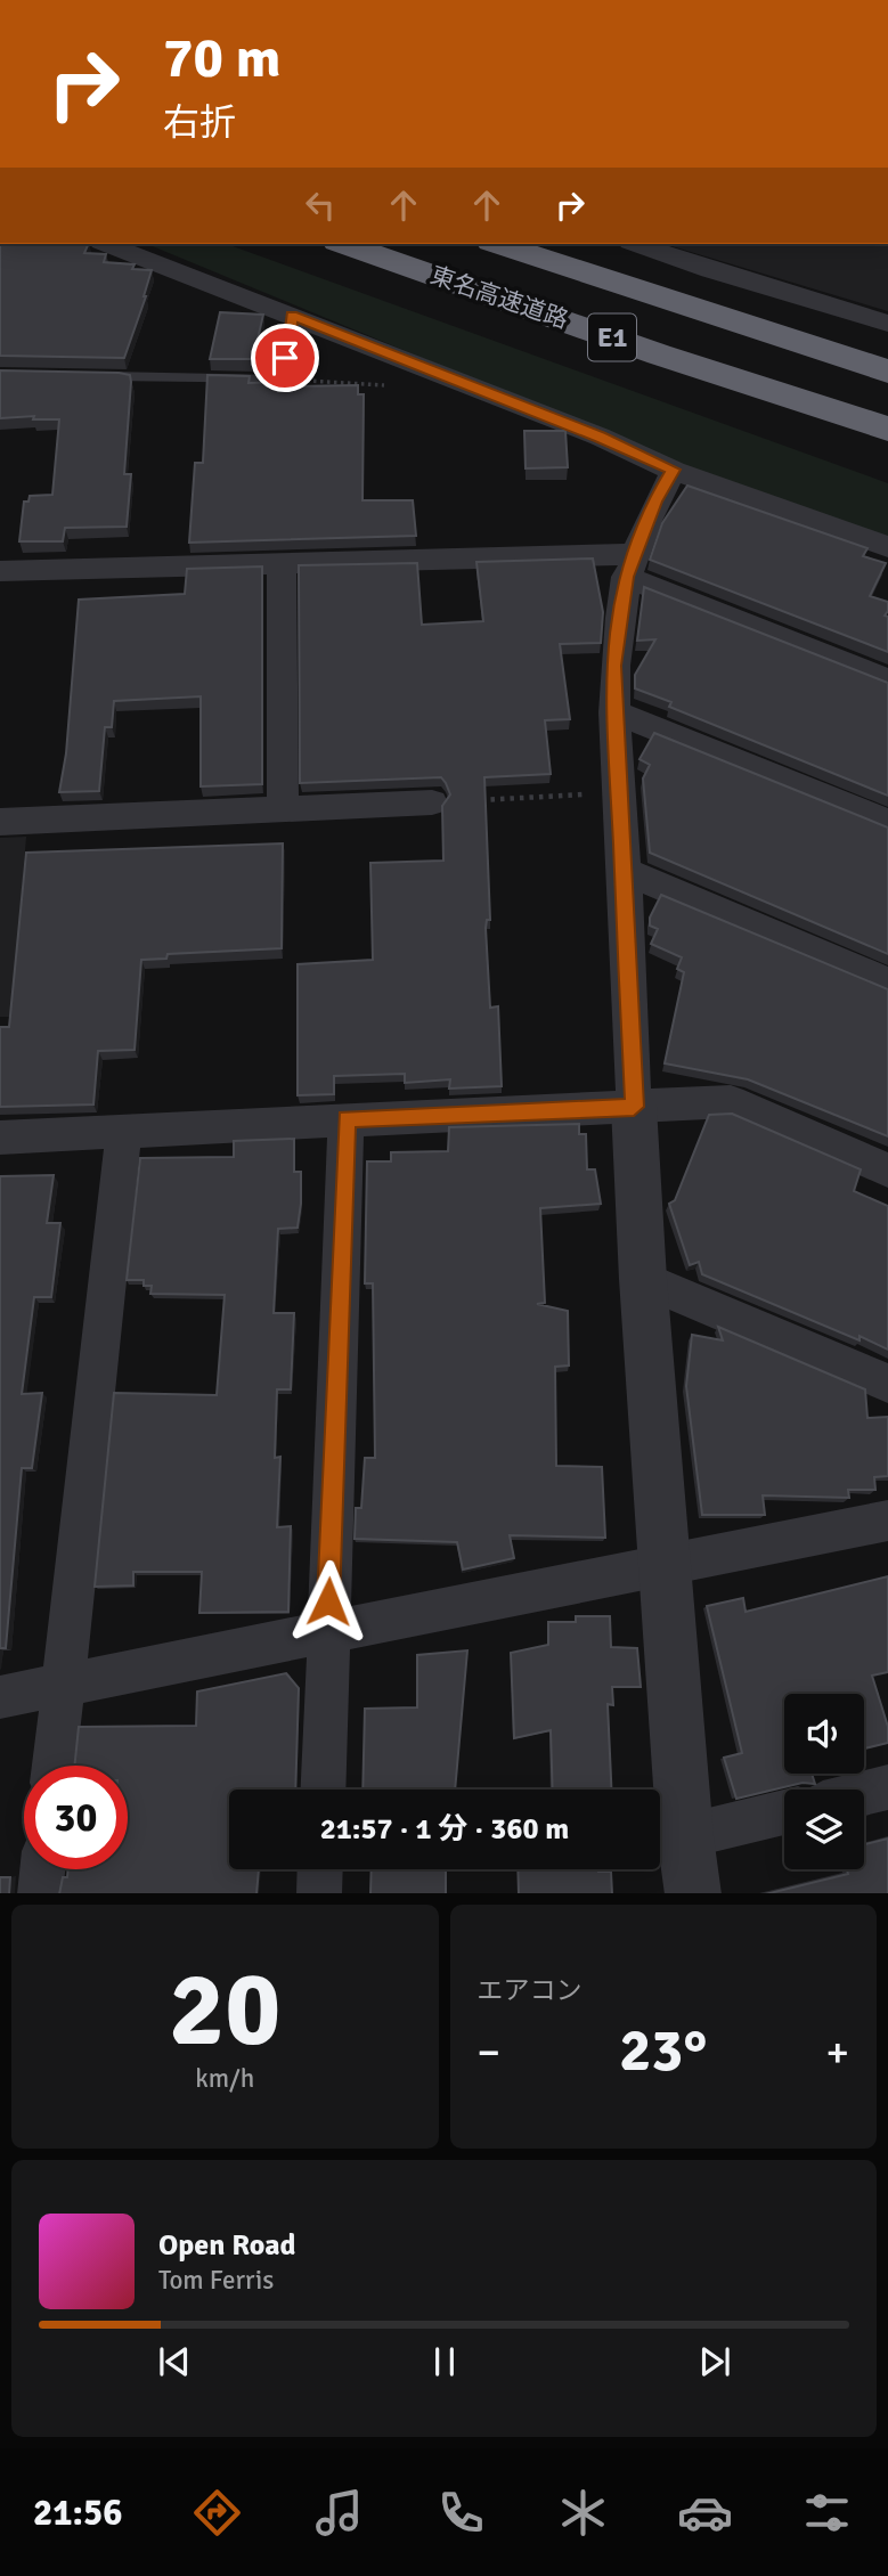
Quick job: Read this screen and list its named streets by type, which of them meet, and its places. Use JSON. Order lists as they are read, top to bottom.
{
  "streets": {
    "highway": ["東名高速道路", "E1"]
  },
  "page": {
    "turn": ["70 m", "右折"],
    "limit": "30",
    "trip": "21:57 · 1 分 · 360 m",
    "tile": [
      ["20", "km/h"],
      "エアコン"
    ],
    "heat": ["−", "23°", "+"],
    "song": ["Open Road", "Tom Ferris"],
    "tabs": "21:56"
  }
}
